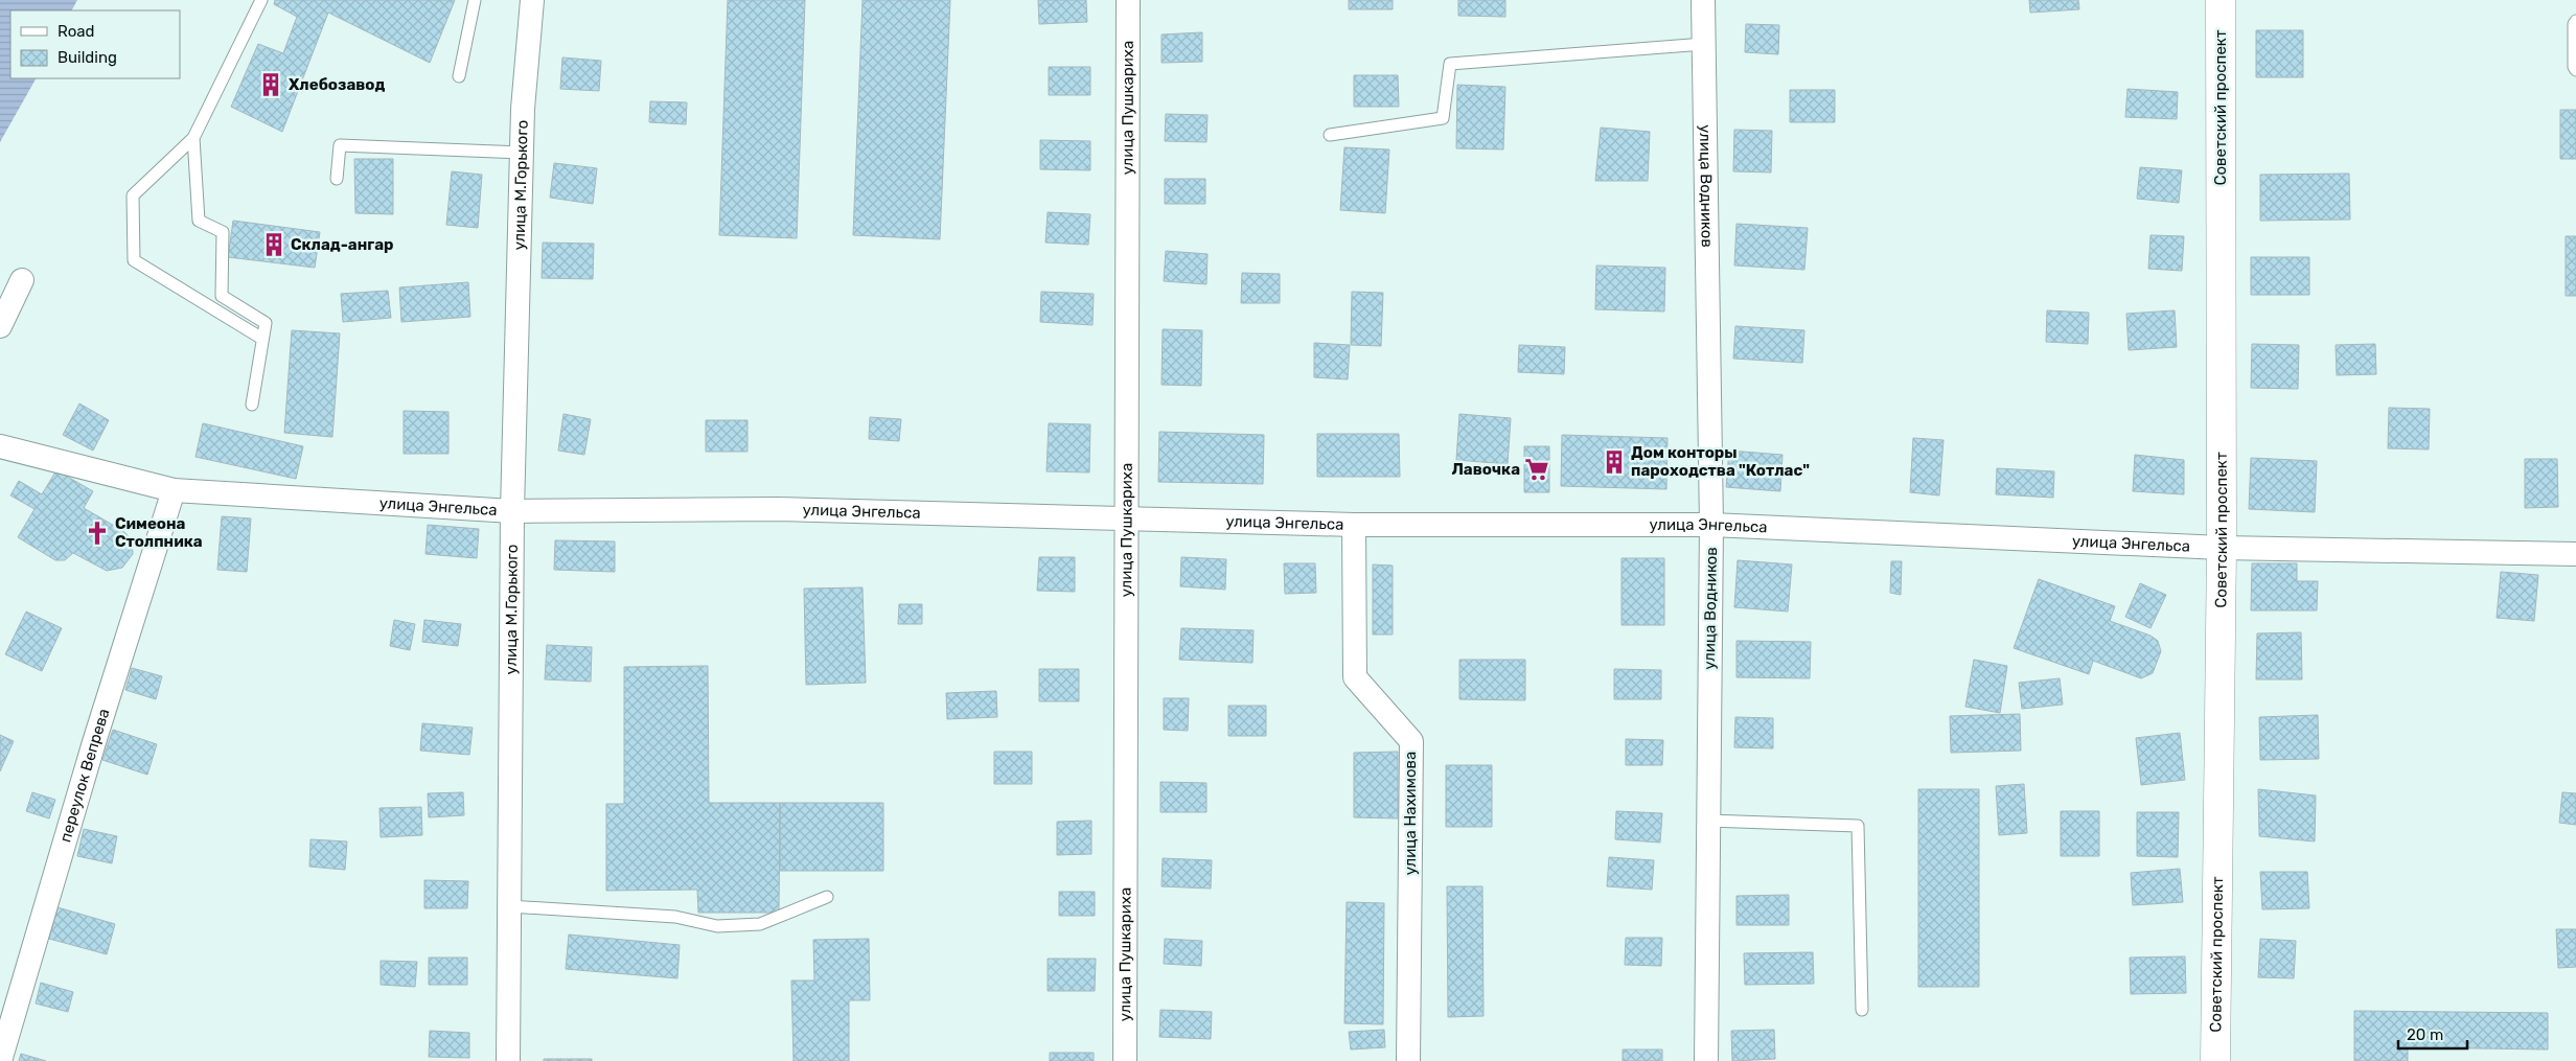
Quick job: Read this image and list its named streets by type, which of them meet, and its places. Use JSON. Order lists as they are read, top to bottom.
{
  "streets": {
    "main road": ["Советский проспект"],
    "street": [
      "улица Пушкариха",
      "улица М.Горького",
      "улица Водников",
      "улица Энгельса",
      "переулок Вепрева",
      "улица Нахимова"
    ]
  },
  "crossings": [
    ["улица Пушкариха", "улица Энгельса"],
    ["Советский проспект", "улица Энгельса"],
    ["улица М.Горького", "улица Энгельса"],
    ["улица Водников", "улица Энгельса"],
    ["улица Энгельса", "переулок Вепрева"],
    ["улица Энгельса", "улица Нахимова"]
  ],
  "places": {
    "building": ["Хлебозавод", "Склад-ангар", "Дом конторы пароходства \"Котлас\""],
    "supermarket": ["Лавочка"],
    "church": ["Симеона Столпника"]
  },
  "legend": ["Road", "Building"],
  "scale_bar": "20 m"
}
